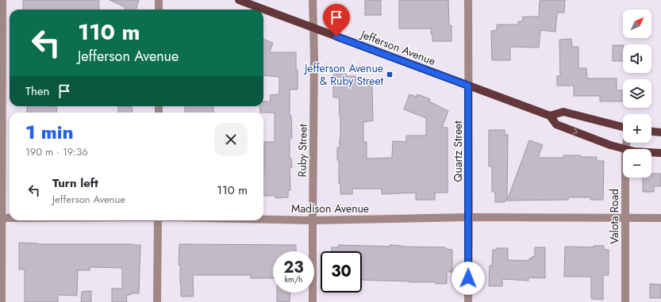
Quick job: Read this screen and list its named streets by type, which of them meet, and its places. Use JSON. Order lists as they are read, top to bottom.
{
  "streets": {
    "main road": ["Jefferson Avenue"],
    "street": [
      "Ruby Street",
      "Quartz Street",
      "Madison Avenue",
      "Valota Road"
    ]
  },
  "crossings": [
    ["Jefferson Avenue", "Ruby Street"],
    ["Jefferson Avenue", "Quartz Street"],
    ["Jefferson Avenue", "Valota Road"],
    ["Ruby Street", "Madison Avenue"],
    ["Quartz Street", "Madison Avenue"],
    ["Madison Avenue", "Valota Road"]
  ],
  "places": {
    "transit": ["Jefferson Avenue & Ruby Street"]
  },
  "north": "top right",
  "page": {
    "map_buttons": ["+", "−"],
    "turn": ["110 m", "Jefferson Avenue"],
    "then": "Then",
    "heading": ["1 min", "190 m · 19:36"],
    "list": [
      {
        "name": "Turn left",
        "note": "Jefferson Avenue",
        "value": "110 m"
      }
    ],
    "speed": "23 km/h",
    "limit": "30"
  }
}
